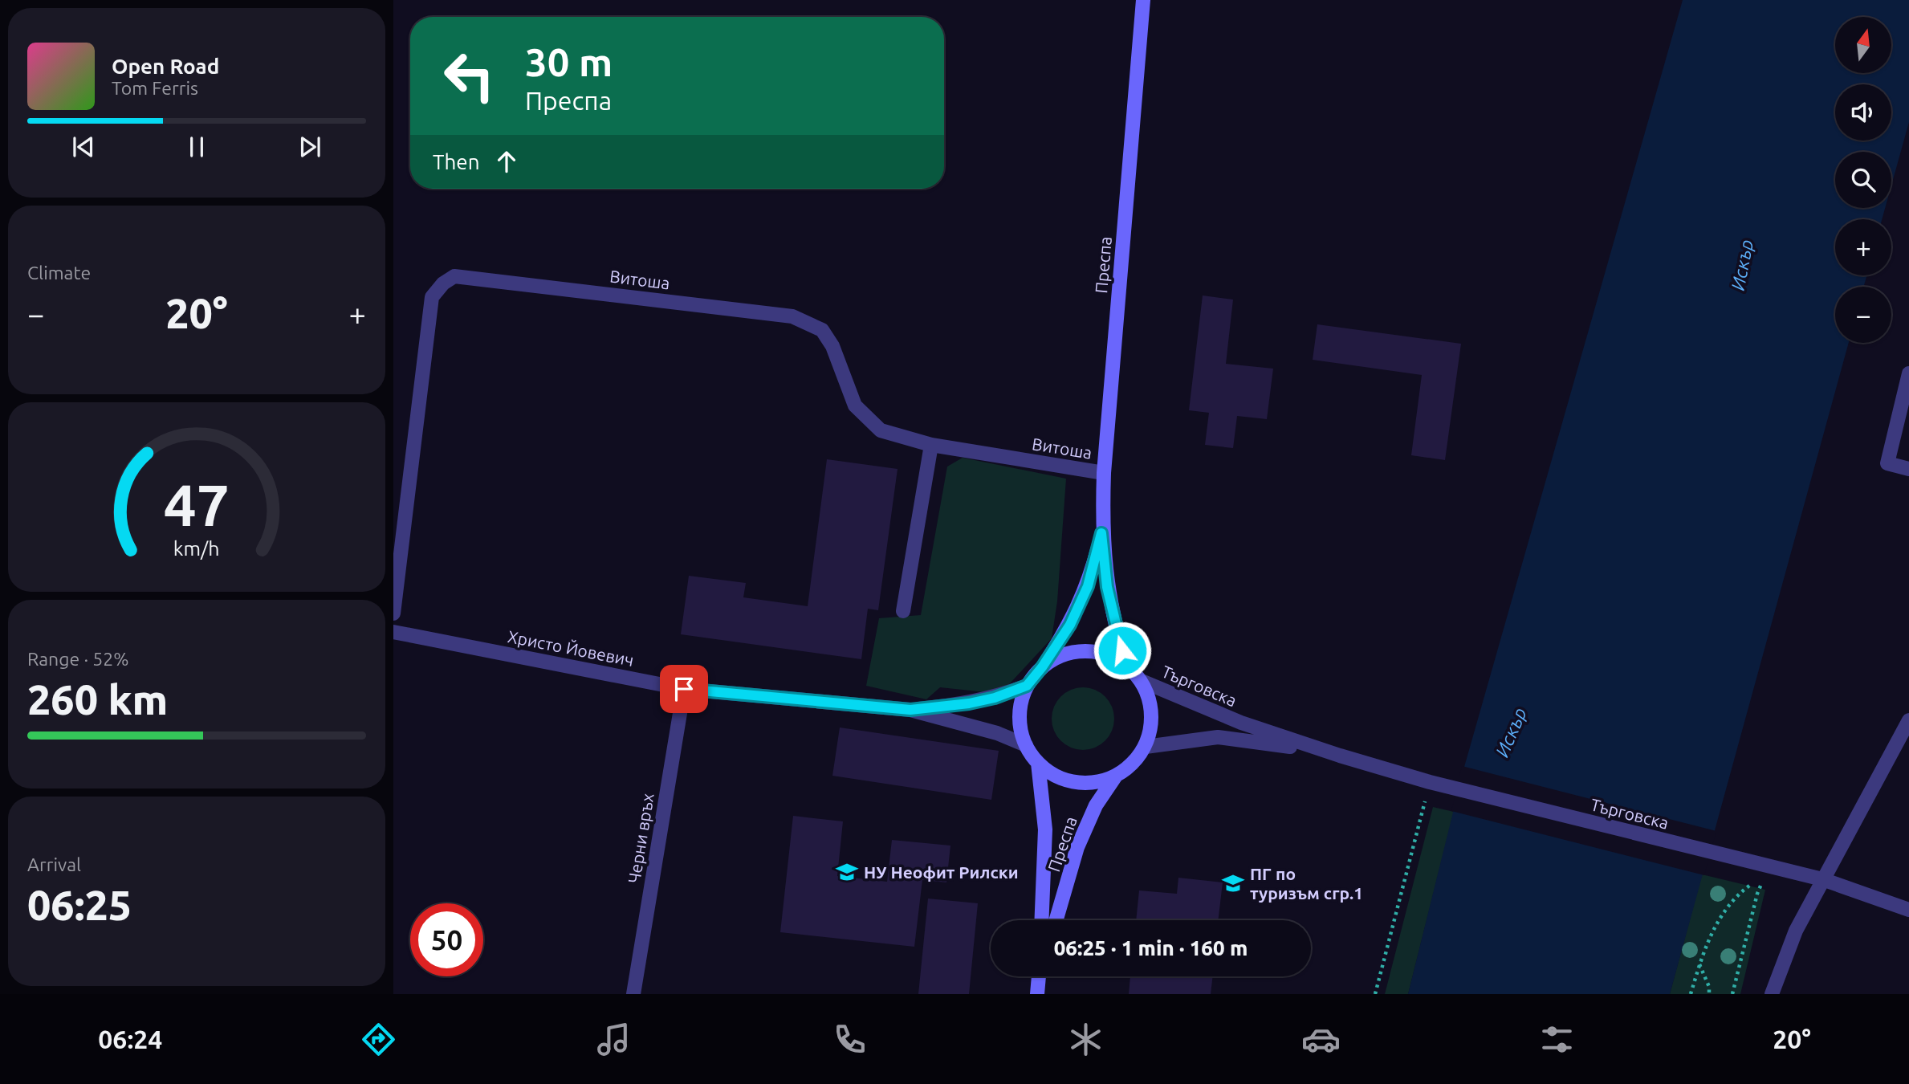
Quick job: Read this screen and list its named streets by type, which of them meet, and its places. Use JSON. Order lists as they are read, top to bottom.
{
  "streets": {
    "main road": ["Преспа"],
    "street": [
      "Витоша",
      "Христо Йовевич",
      "Търговска",
      "Черни връх"
    ]
  },
  "crossings": [
    ["Преспа", "Витоша"],
    ["Преспа", "Христо Йовевич"],
    ["Преспа", "Търговска"],
    ["Христо Йовевич", "Търговска"],
    ["Христо Йовевич", "Черни връх"]
  ],
  "water": ["Искър"],
  "places": {
    "school or university": ["НУ Неофит Рилски", "ПГ по туризъм сгр.1"]
  },
  "north": "top",
  "page": {
    "map_buttons": ["+", "−"],
    "turn": ["30 m", "Преспа"],
    "song": ["Open Road", "Tom Ferris"],
    "then": "Then",
    "tile": [
      "Climate",
      ["Range · 52%", "260 km"],
      ["Arrival", "06:25"]
    ],
    "heat": ["−", "20°", "+"],
    "limit": "50",
    "trip": "06:25 · 1 min · 160 m",
    "tabs": ["06:24", "20°"],
    "gauge": ["47", "km/h"]
  }
}
